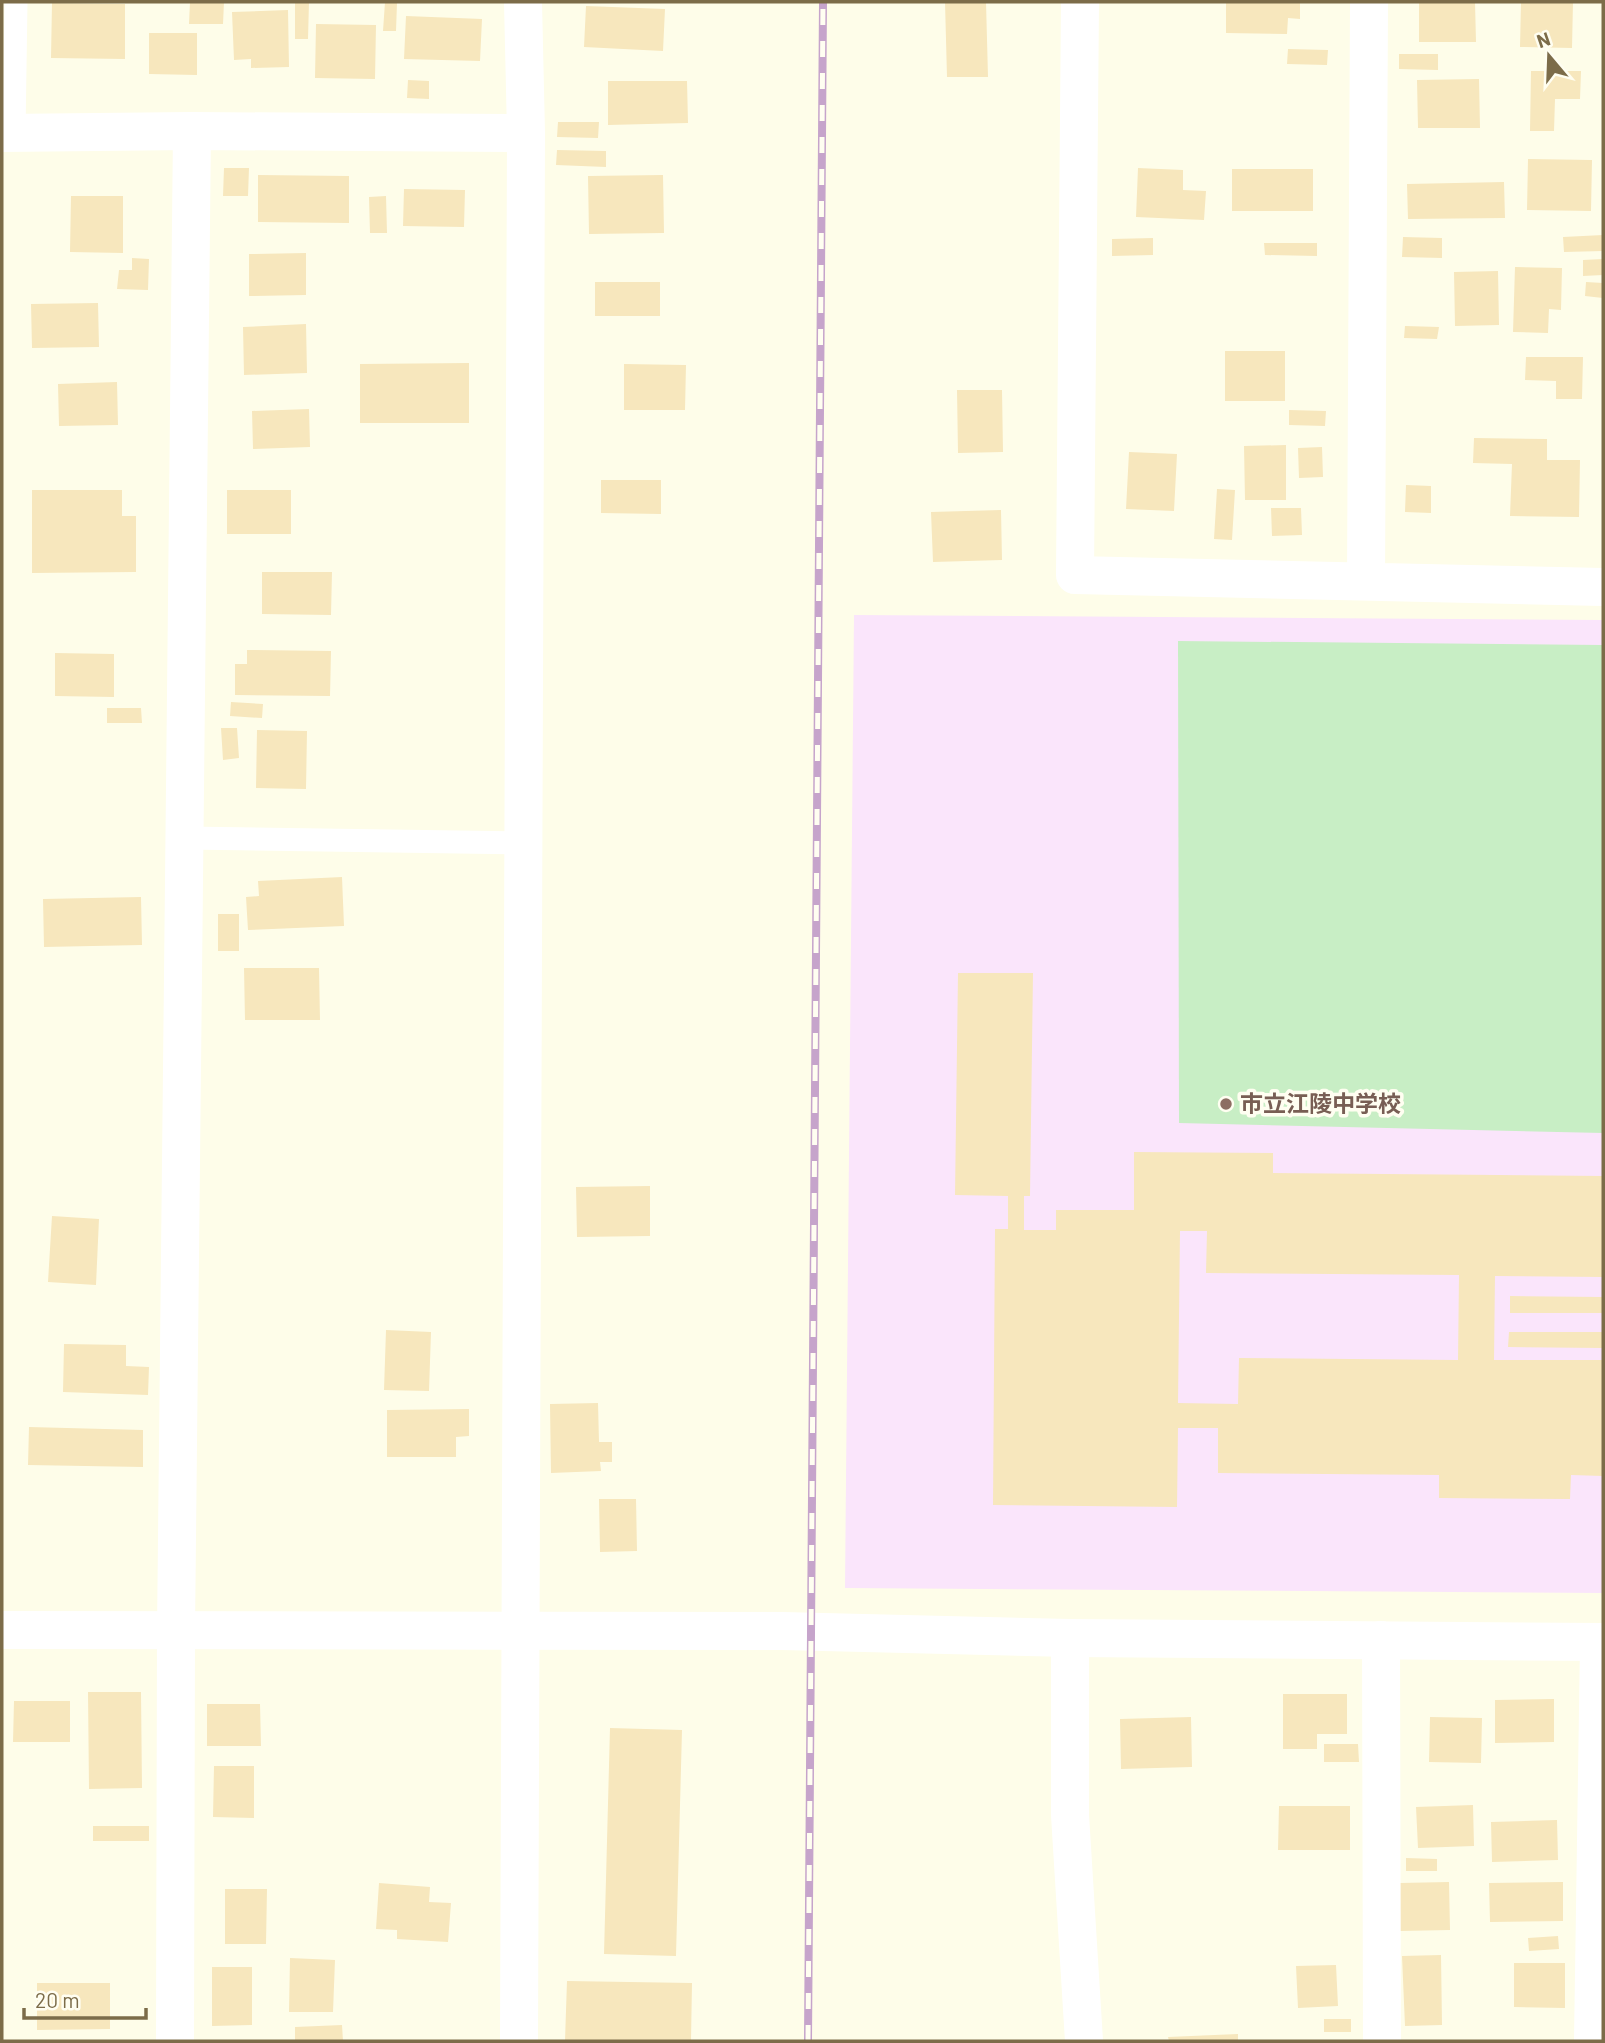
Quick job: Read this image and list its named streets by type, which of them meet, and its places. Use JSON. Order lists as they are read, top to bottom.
{
  "places": ["市立江陵中学校"],
  "scale_bar": "20 m",
  "north": "top"
}
